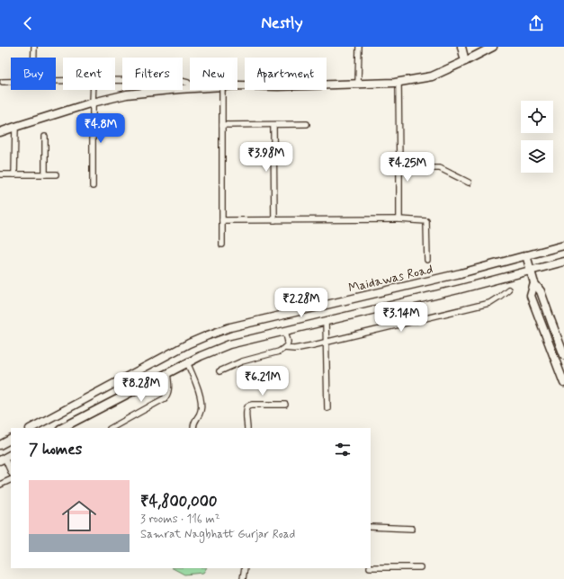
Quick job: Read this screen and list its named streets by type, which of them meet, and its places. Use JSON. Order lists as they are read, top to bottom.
{
  "streets": {
    "street": ["Maidawas Road"]
  },
  "page": {
    "header": "Nestly",
    "chip": [
      "Buy",
      "Rent",
      "Filters",
      "New",
      "Apartment"
    ],
    "price": [
      "₹4.8M",
      "₹3.98M",
      "₹4.25M",
      "₹2.28M",
      "₹3.14M",
      "₹6.21M",
      "₹8.28M"
    ],
    "heading": "7 homes",
    "list": [
      {
        "name": "₹4,800,000",
        "note": "3 rooms · 116 m² · Samrat Nagbhatt Gurjar Road"
      }
    ]
  }
}
